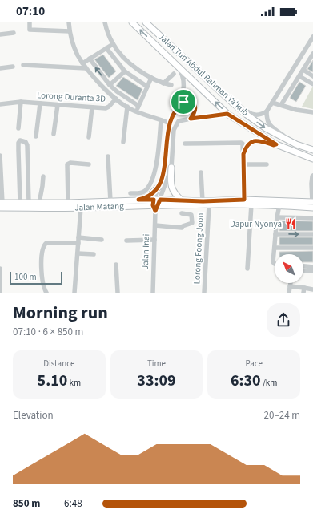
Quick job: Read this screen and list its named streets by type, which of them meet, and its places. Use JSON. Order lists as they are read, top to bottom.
{
  "streets": {
    "main road": ["Jalan Tun Abdul Rahman Ya'kub", "Jalan Matang"],
    "street": ["Lorong Duranta 3D", "Lorong Foong Joon", "Jalan Inai"]
  },
  "crossings": [
    ["Jalan Matang", "Lorong Foong Joon"],
    ["Jalan Matang", "Jalan Inai"]
  ],
  "places": {
    "restaurant": ["Dapur Nyonya"]
  },
  "scale_bar": "100 m",
  "north": "top left",
  "page": {
    "status": "07:10",
    "scale": "100 m",
    "heading": ["Morning run", "07:10 · 6 × 850 m"],
    "stats": [
      ["Distance", "5.10 km"],
      ["Time", "33:09"],
      ["Pace", "6:30 /km"]
    ],
    "chart": ["Elevation", "20–24 m"],
    "list": [
      {
        "name": "850 m",
        "note": "6:48"
      }
    ]
  }
}
